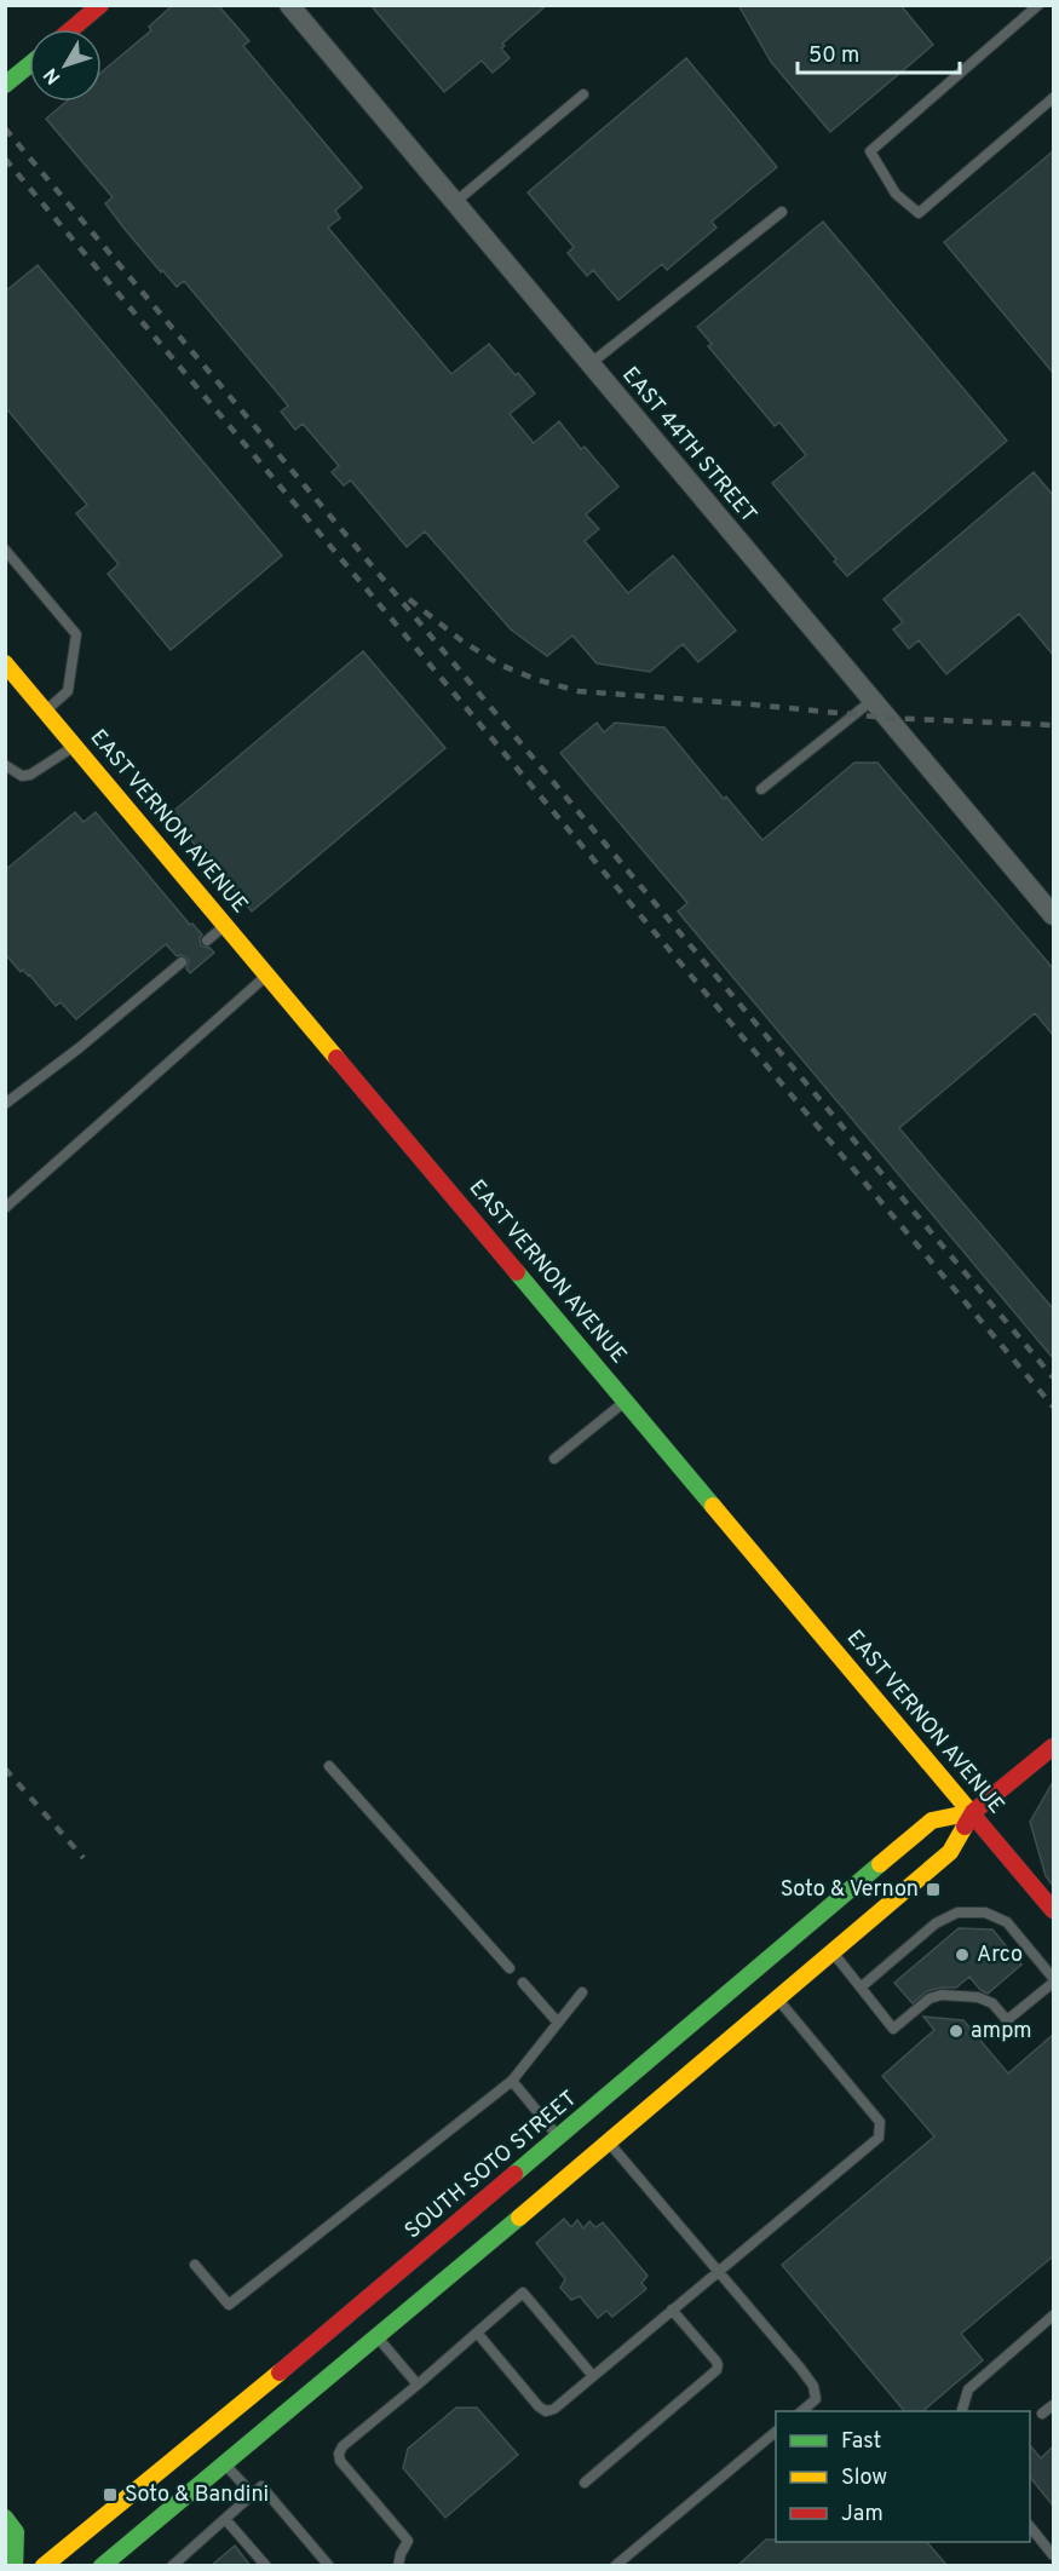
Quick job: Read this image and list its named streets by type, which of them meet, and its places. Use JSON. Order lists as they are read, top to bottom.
{
  "streets": {
    "main road": ["EAST VERNON AVENUE", "SOUTH SOTO STREET"],
    "street": ["EAST 44TH STREET"]
  },
  "crossings": [
    ["EAST VERNON AVENUE", "SOUTH SOTO STREET"]
  ],
  "places": {
    "transit": ["Soto & Vernon", "Soto & Bandini"],
    "other": ["Arco", "ampm"]
  },
  "legend": ["Fast", "Slow", "Jam"],
  "scale_bar": "50 m",
  "north": "bottom left"
}
